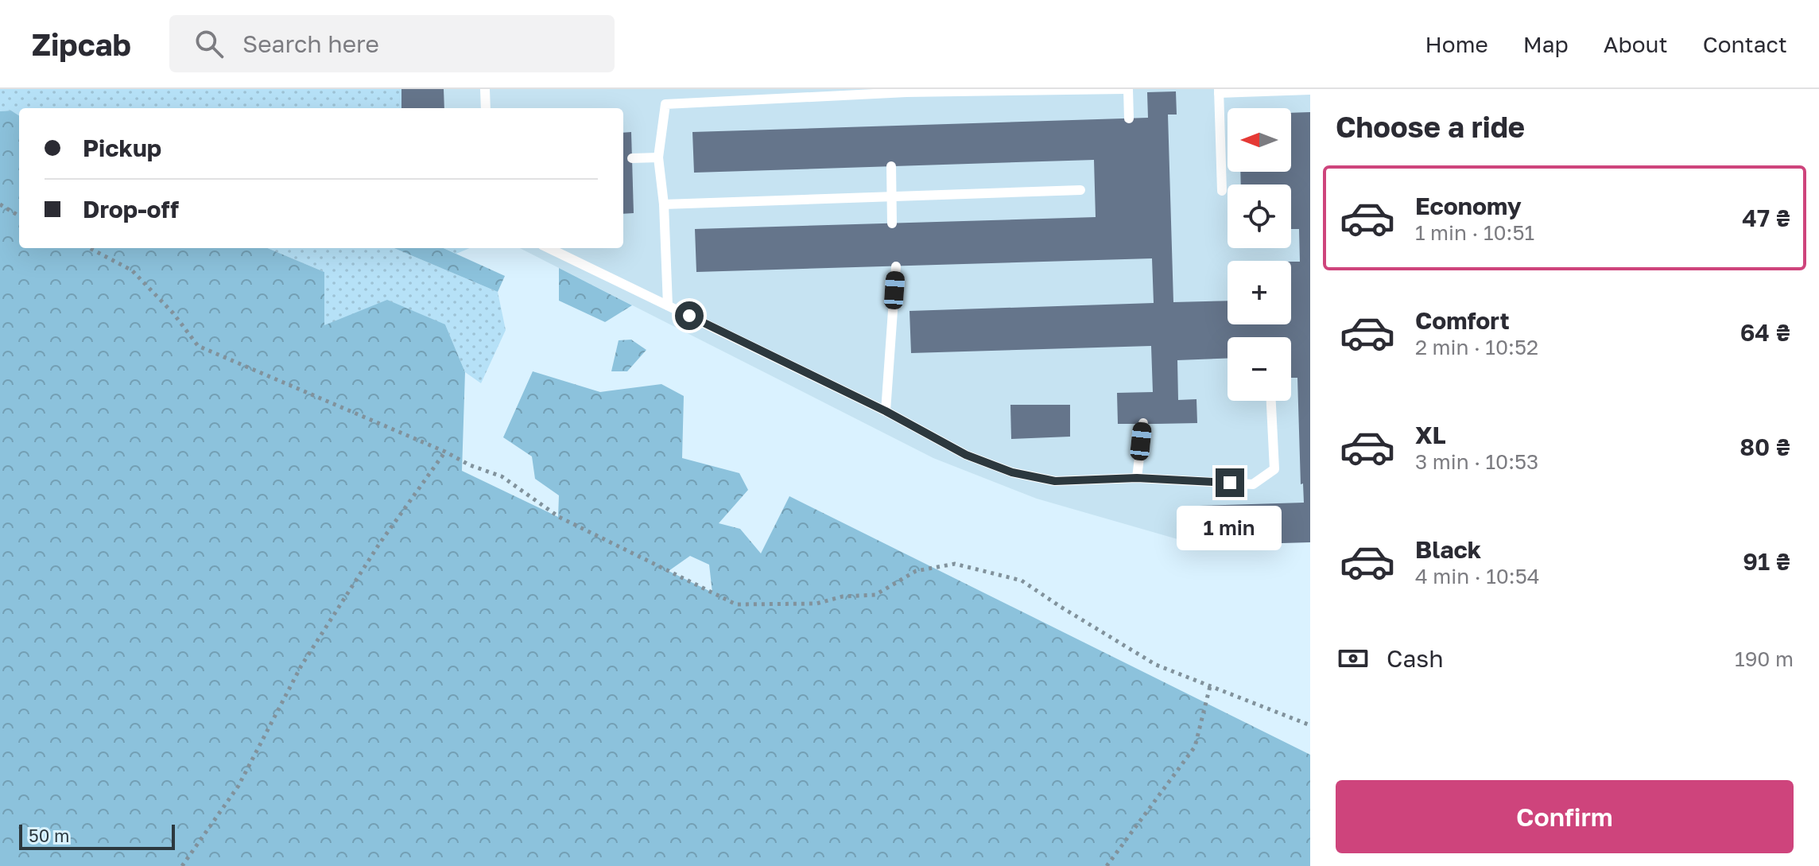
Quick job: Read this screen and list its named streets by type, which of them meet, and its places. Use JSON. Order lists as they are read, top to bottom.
{
  "scale_bar": "50 m",
  "north": "left",
  "page": {
    "header": "Zipcab",
    "search": "Search here",
    "nav": [
      "Home",
      "Map",
      "About",
      "Contact"
    ],
    "heading": "Choose a ride",
    "map_buttons": ["+", "−"],
    "banner": ["Pickup", "Drop-off"],
    "list": [
      {
        "name": "Economy",
        "note": "1 min · 10:51",
        "value": "47 ₴"
      },
      {
        "name": "Comfort",
        "note": "2 min · 10:52",
        "value": "64 ₴"
      },
      {
        "name": "XL",
        "note": "3 min · 10:53",
        "value": "80 ₴"
      },
      {
        "name": "Black",
        "note": "4 min · 10:54",
        "value": "91 ₴"
      }
    ],
    "bubble": "1 min",
    "pay": ["Cash", "190 m"],
    "buttons": "Confirm",
    "scale": "50 m"
  }
}
